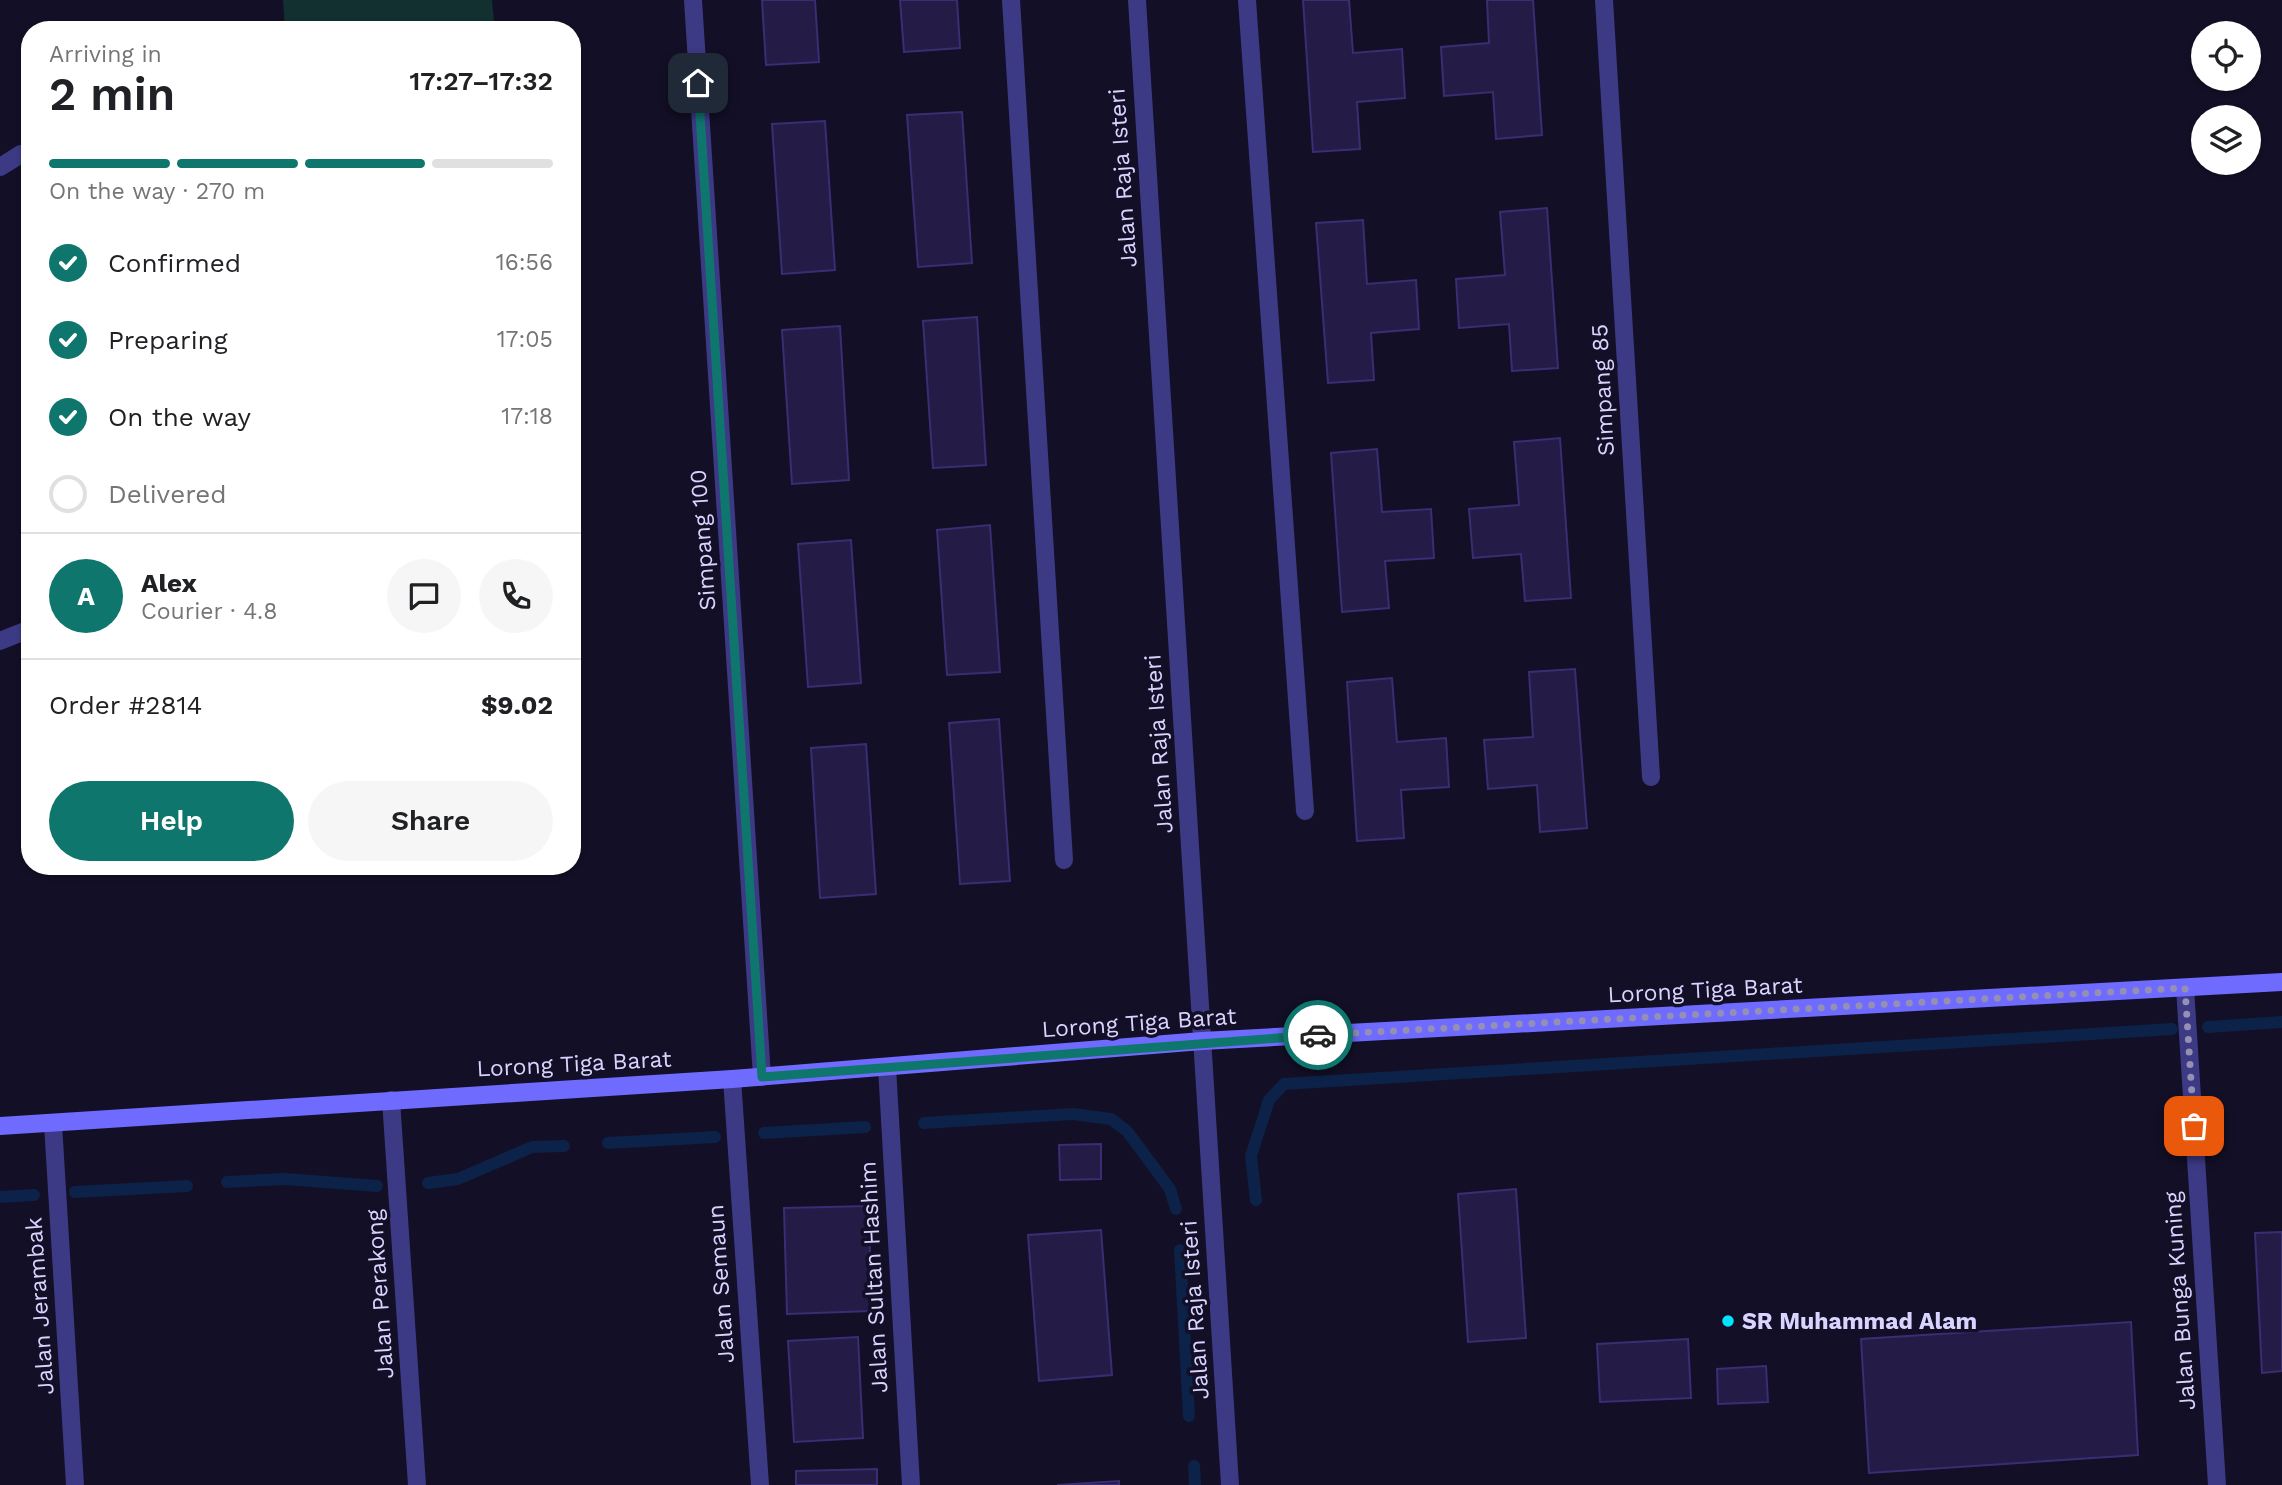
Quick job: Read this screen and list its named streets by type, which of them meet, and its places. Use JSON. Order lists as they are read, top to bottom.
{
  "streets": {
    "main road": ["Lorong Tiga Barat"],
    "street": [
      "Jalan Raja Isteri",
      "Simpang 85",
      "Simpang 100",
      "Jalan Sultan Hashim",
      "Jalan Semaun",
      "Jalan Perakong",
      "Jalan Bunga Kuning",
      "Jalan Jerambak"
    ]
  },
  "crossings": [
    ["Jalan Raja Isteri", "Lorong Tiga Barat"],
    ["Simpang 100", "Lorong Tiga Barat"],
    ["Lorong Tiga Barat", "Jalan Sultan Hashim"],
    ["Lorong Tiga Barat", "Jalan Semaun"],
    ["Lorong Tiga Barat", "Jalan Perakong"],
    ["Lorong Tiga Barat", "Jalan Bunga Kuning"],
    ["Lorong Tiga Barat", "Jalan Jerambak"]
  ],
  "places": ["SR Muhammad Alam"],
  "page": {
    "heading": ["2 min", "Arriving in", "17:27–17:32"],
    "panel": [
      "Alex",
      "Courier · 4.8",
      "Order #2814",
      "$9.02"
    ],
    "bar": "On the way · 270 m",
    "list": [
      ["Confirmed", "16:56"],
      ["Preparing", "17:05"],
      ["On the way", "17:18"],
      "Delivered"
    ],
    "round": "A",
    "buttons": ["Help", "Share"]
  }
}
